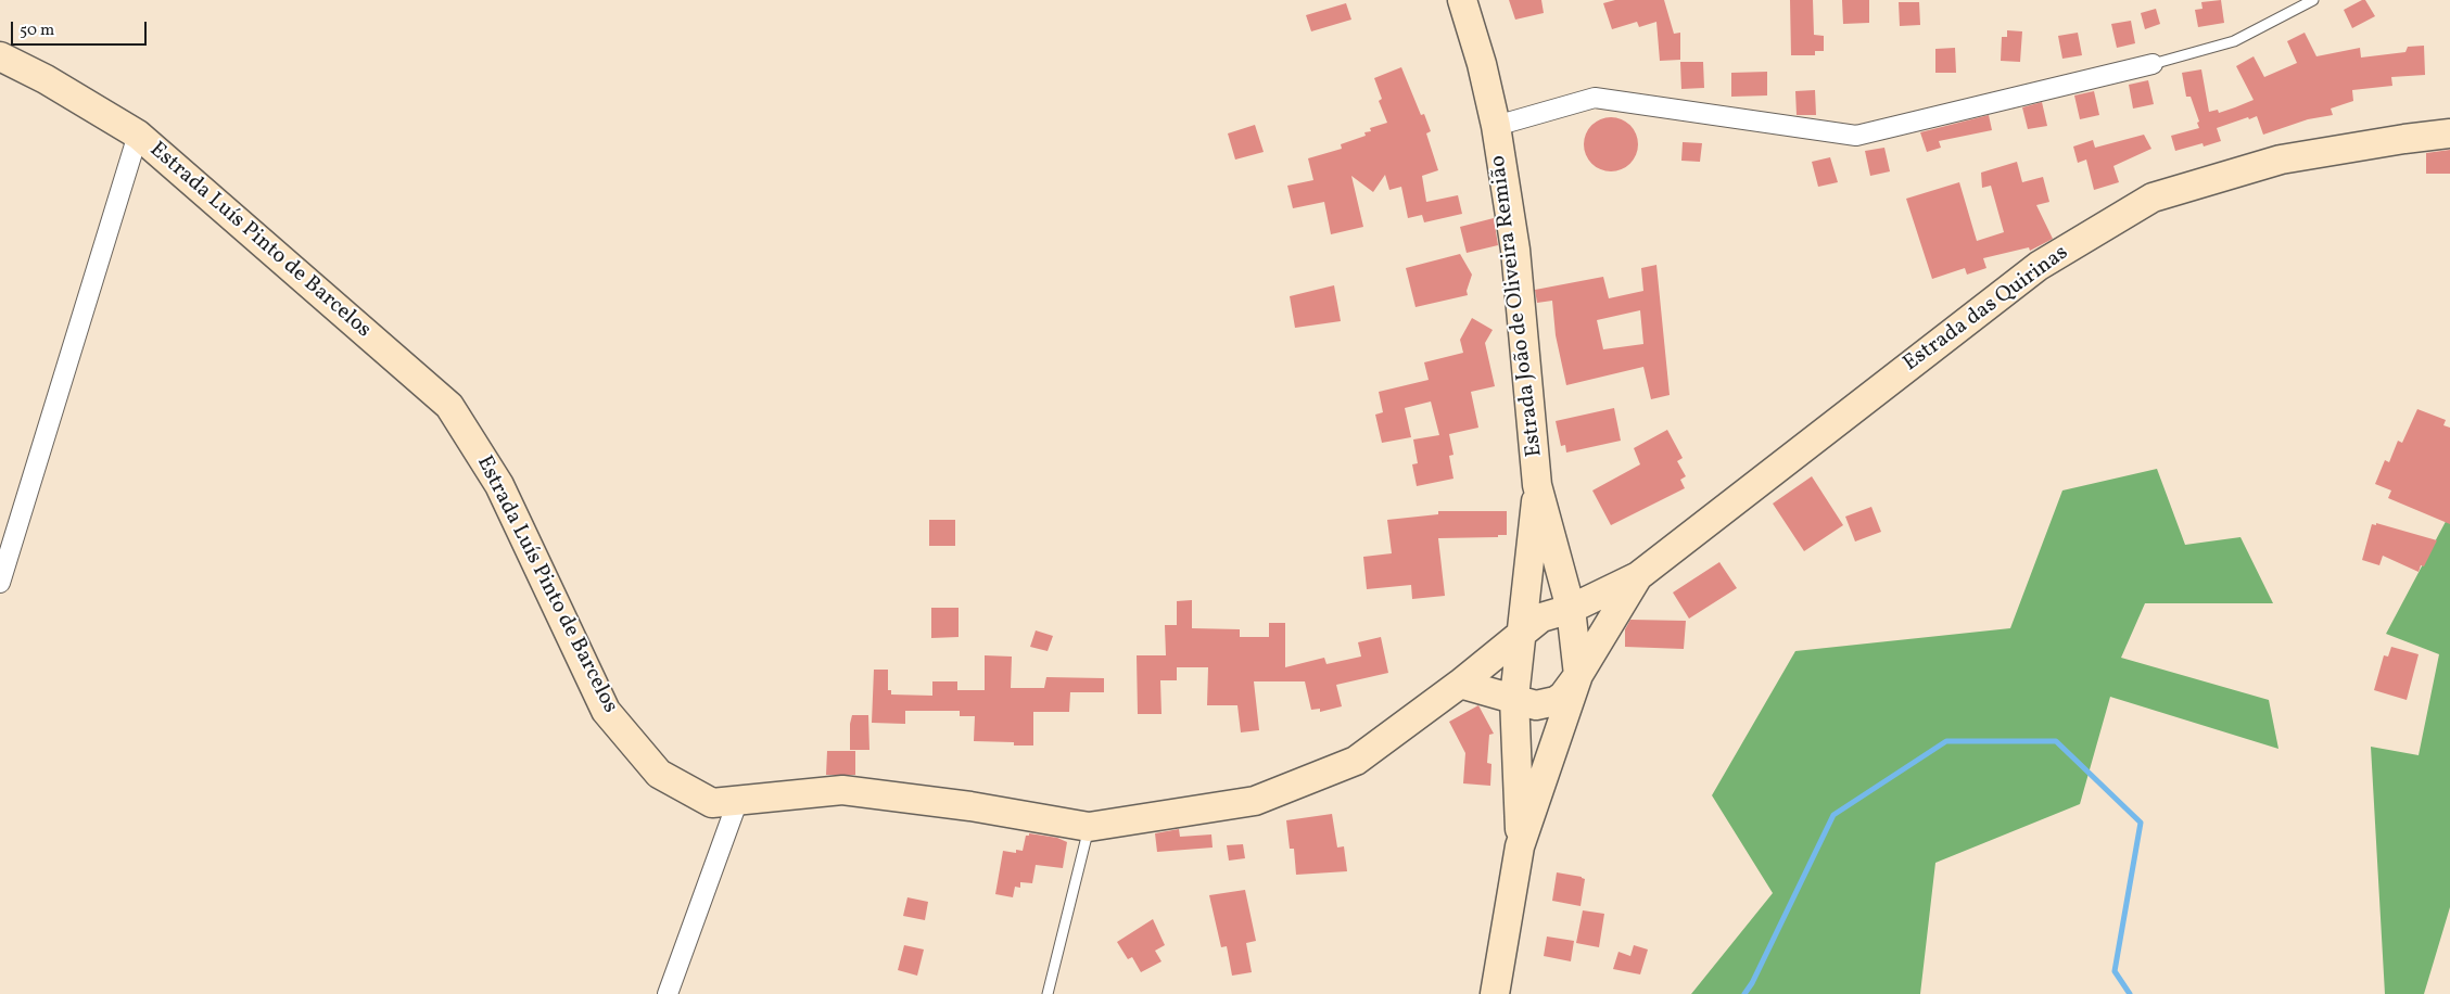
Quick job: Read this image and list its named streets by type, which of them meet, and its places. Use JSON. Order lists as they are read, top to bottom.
{
  "streets": {
    "street": ["Estrada Luís Pinto de Barcelos", "Estrada João de Oliveira Remião", "Estrada das Quirinas"]
  },
  "crossings": [
    ["Estrada Luís Pinto de Barcelos", "Estrada João de Oliveira Remião"],
    ["Estrada Luís Pinto de Barcelos", "Estrada das Quirinas"],
    ["Estrada João de Oliveira Remião", "Estrada das Quirinas"]
  ],
  "scale_bar": "50 m"
}
